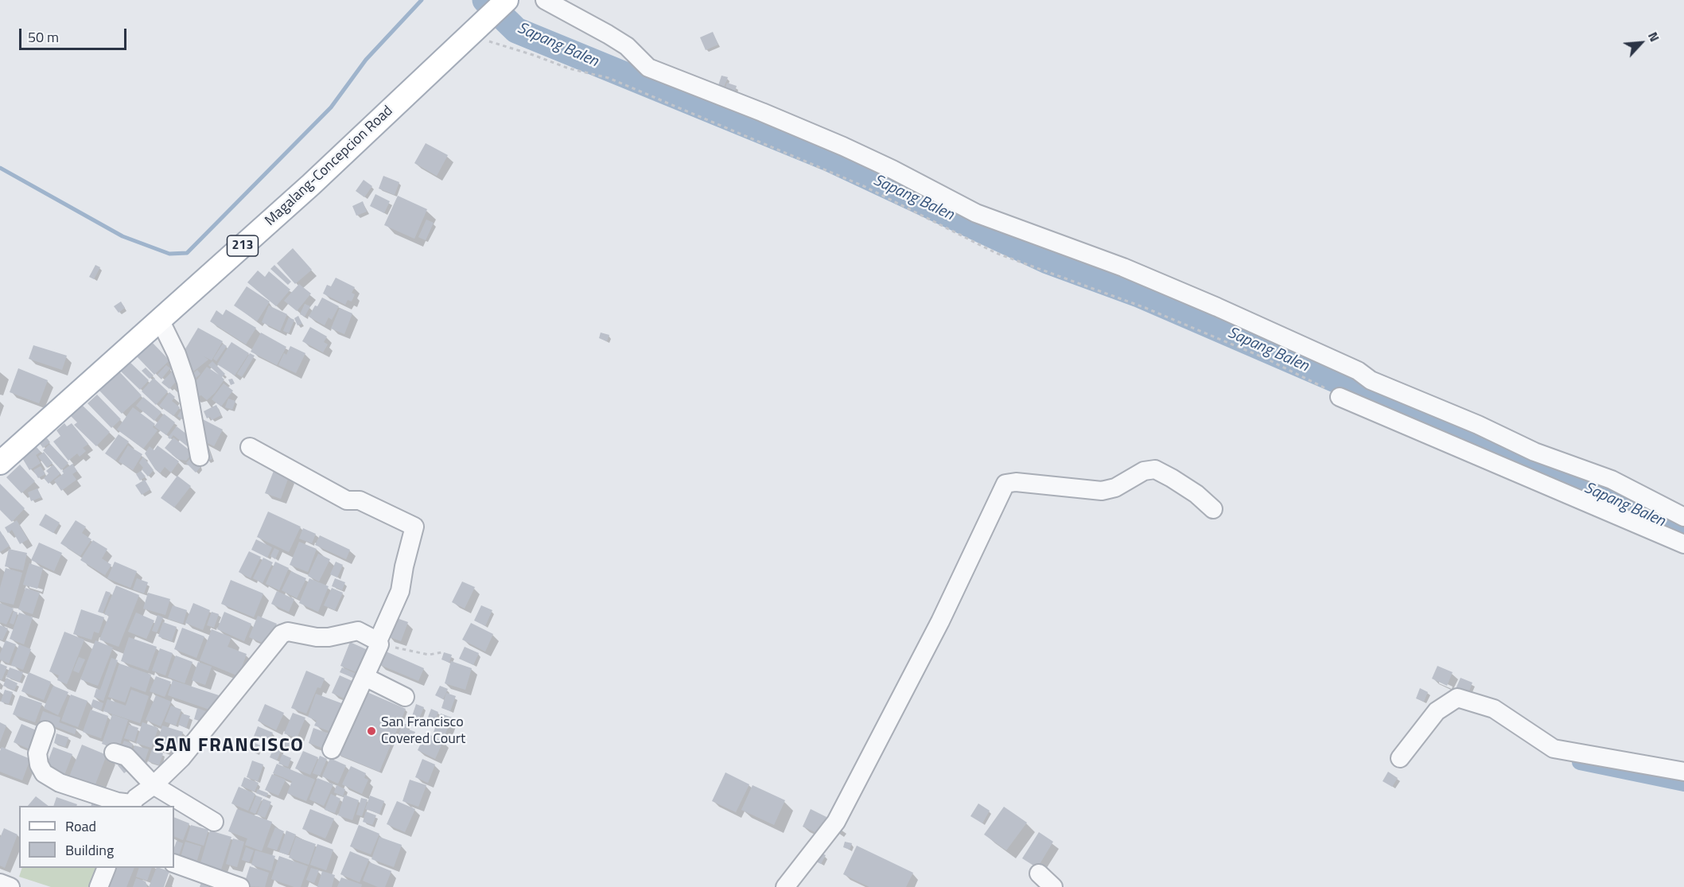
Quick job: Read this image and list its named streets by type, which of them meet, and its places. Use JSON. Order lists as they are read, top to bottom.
{
  "streets": {
    "main road": ["Magalang-Concepcion Road", "213"]
  },
  "districts": ["SAN FRANCISCO"],
  "water": ["Sapang Balen"],
  "places": ["San Francisco Covered Court"],
  "legend": ["Road", "Building"],
  "scale_bar": "50 m",
  "north": "top right"
}
